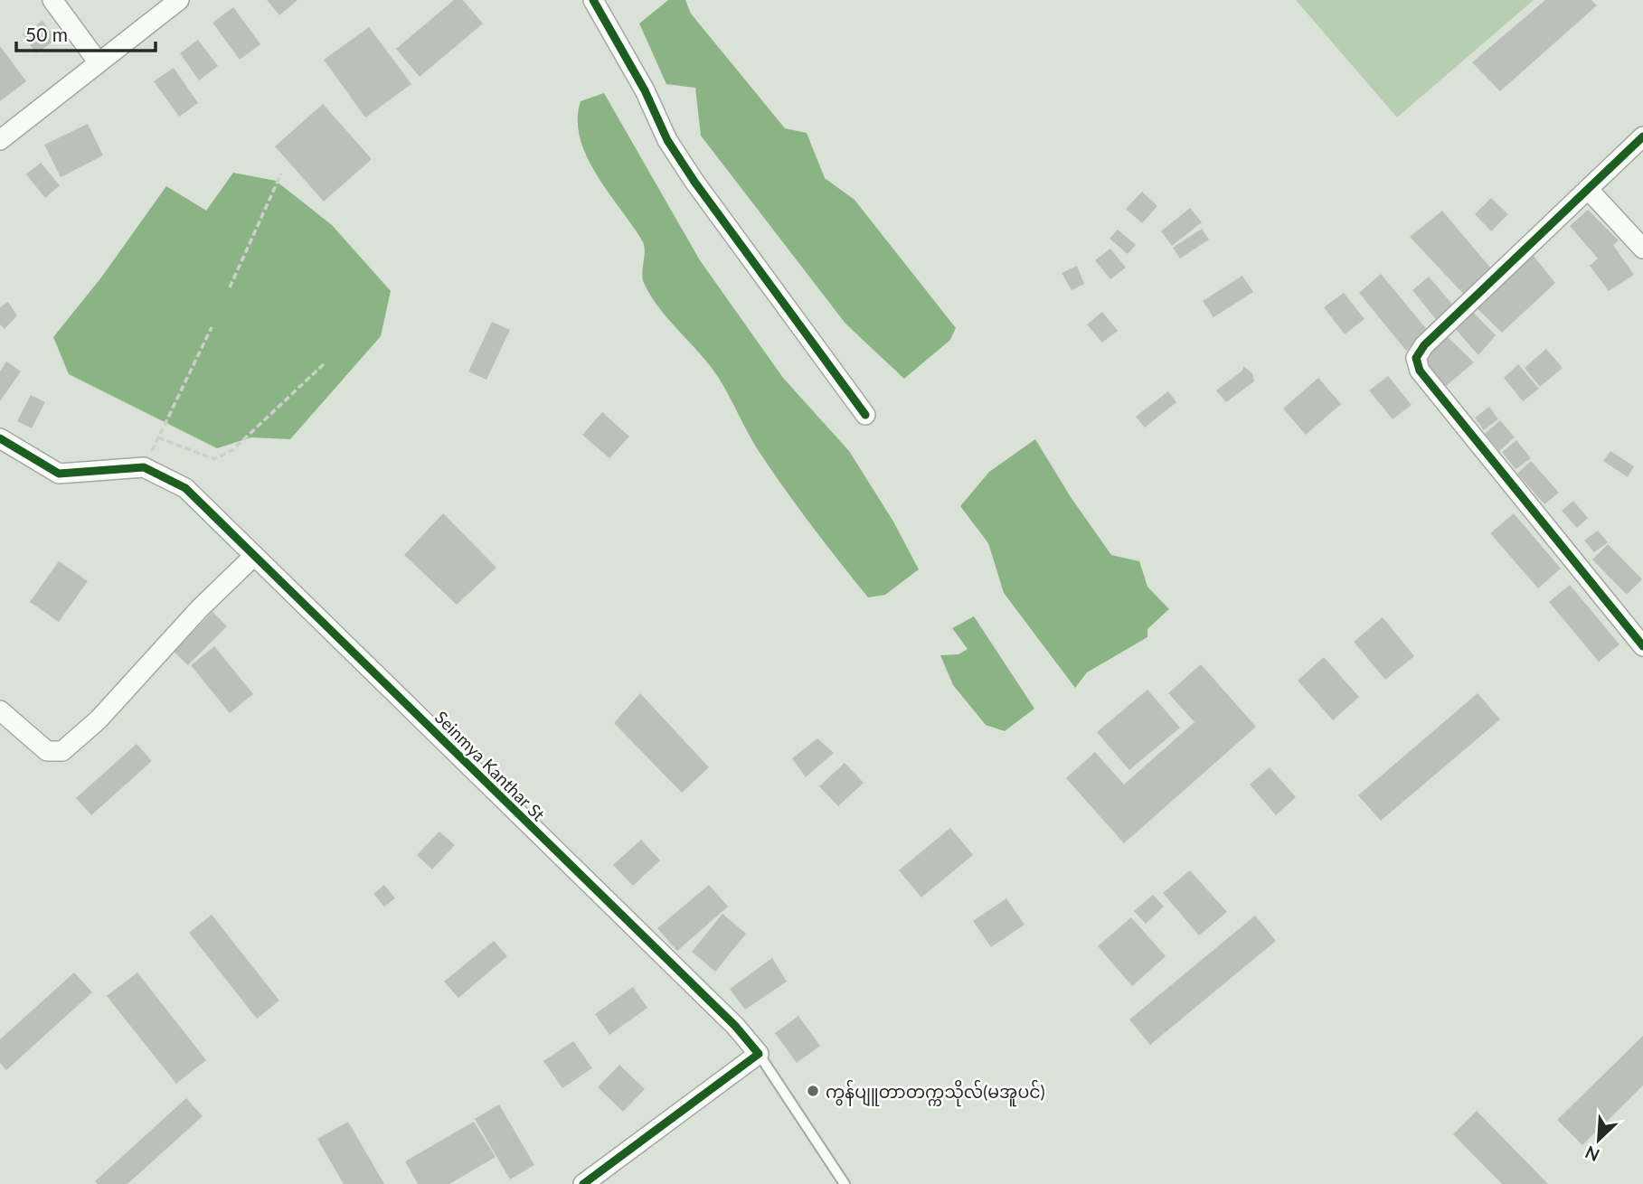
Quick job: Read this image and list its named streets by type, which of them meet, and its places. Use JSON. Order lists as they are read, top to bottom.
{
  "streets": {
    "street": ["Seinmya Kanthar St"]
  },
  "places": ["ကွန်ပျူတာတက္ကသိုလ်(မအူပင်)"],
  "scale_bar": "50 m",
  "north": "bottom left"
}
